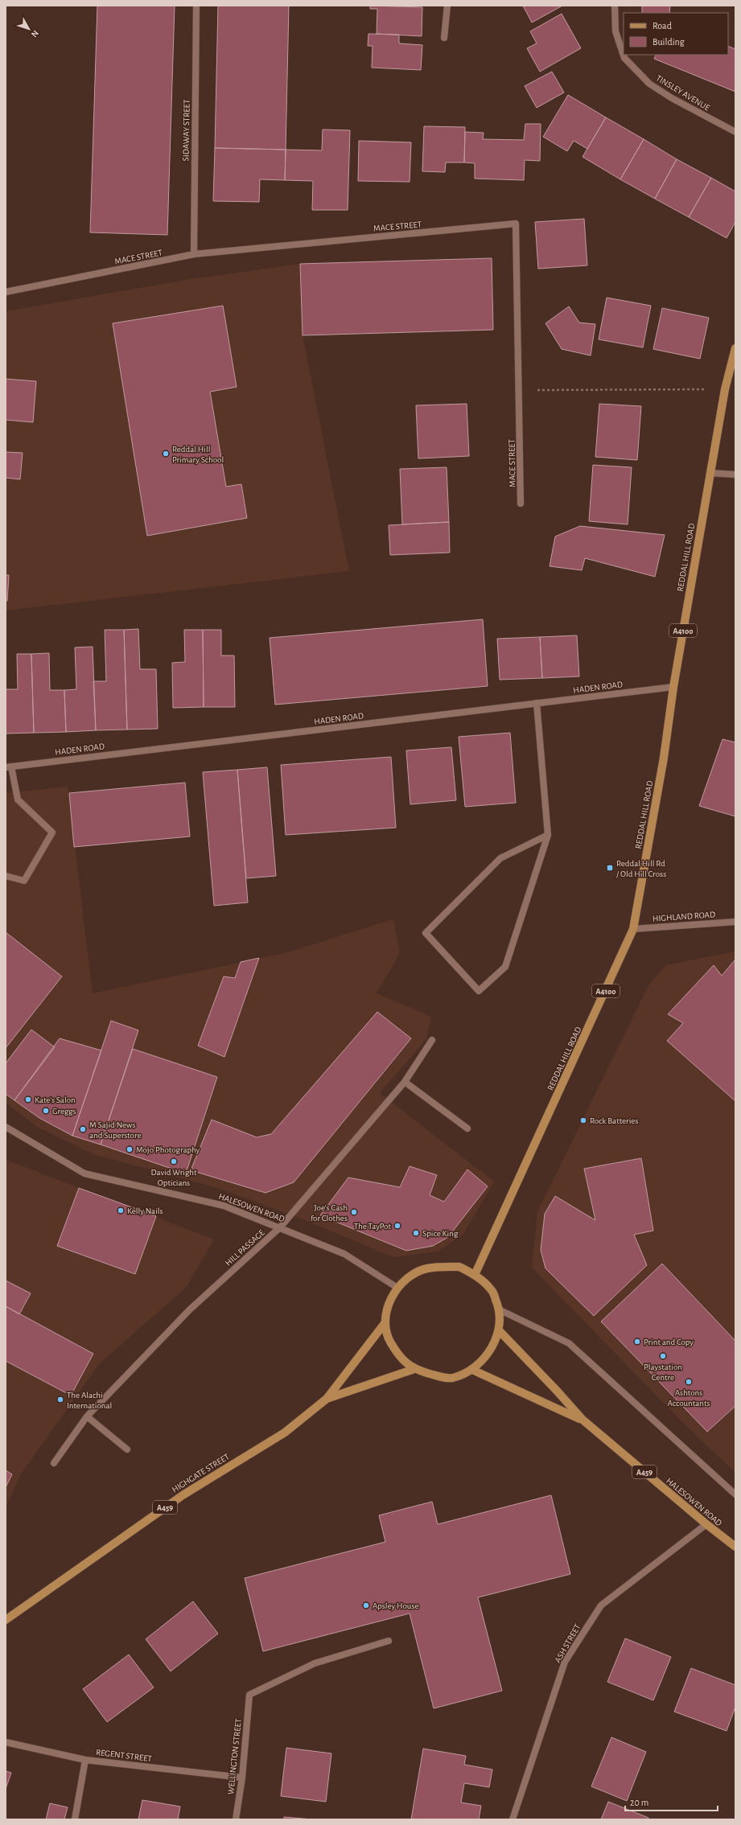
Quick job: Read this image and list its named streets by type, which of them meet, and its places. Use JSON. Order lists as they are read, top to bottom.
{
  "streets": {
    "main road": [
      "REDDAL HILL ROAD",
      "A4100",
      "HALESOWEN ROAD",
      "A459",
      "HIGHGATE STREET"
    ],
    "street": [
      "TINSLEY AVENUE",
      "SIDAWAY STREET",
      "MACE STREET",
      "HADEN ROAD",
      "HIGHLAND ROAD",
      "HILL PASSAGE",
      "ASH STREET",
      "REGENT STREET",
      "WELLINGTON STREET"
    ]
  },
  "crossings": [
    ["SIDAWAY STREET", "MACE STREET"],
    ["REDDAL HILL ROAD", "HADEN ROAD"],
    ["REDDAL HILL ROAD", "HIGHLAND ROAD"],
    ["REDDAL HILL ROAD", "HALESOWEN ROAD"],
    ["REDDAL HILL ROAD", "HIGHGATE STREET"],
    ["HALESOWEN ROAD", "HILL PASSAGE"],
    ["HALESOWEN ROAD", "HIGHGATE STREET"],
    ["HALESOWEN ROAD", "ASH STREET"],
    ["REGENT STREET", "WELLINGTON STREET"]
  ],
  "places": {
    "other": [
      "Reddal Hill Primary School",
      "Kate's Salon",
      "Greggs",
      "Rock Batteries",
      "M Sajid News and Superstore",
      "Mojo Photography",
      "David Wright Opticians",
      "Kelly Nails",
      "Joe's Cash for Clothes",
      "The TayPot",
      "Spice King",
      "Print and Copy",
      "Playstation Centre",
      "Ashtons Accountants",
      "The Alachi International",
      "Apsley House"
    ],
    "transit": ["Reddal Hill Rd / Old Hill Cross"]
  },
  "legend": ["Road", "Building"],
  "scale_bar": "20 m",
  "north": "bottom right"
}
